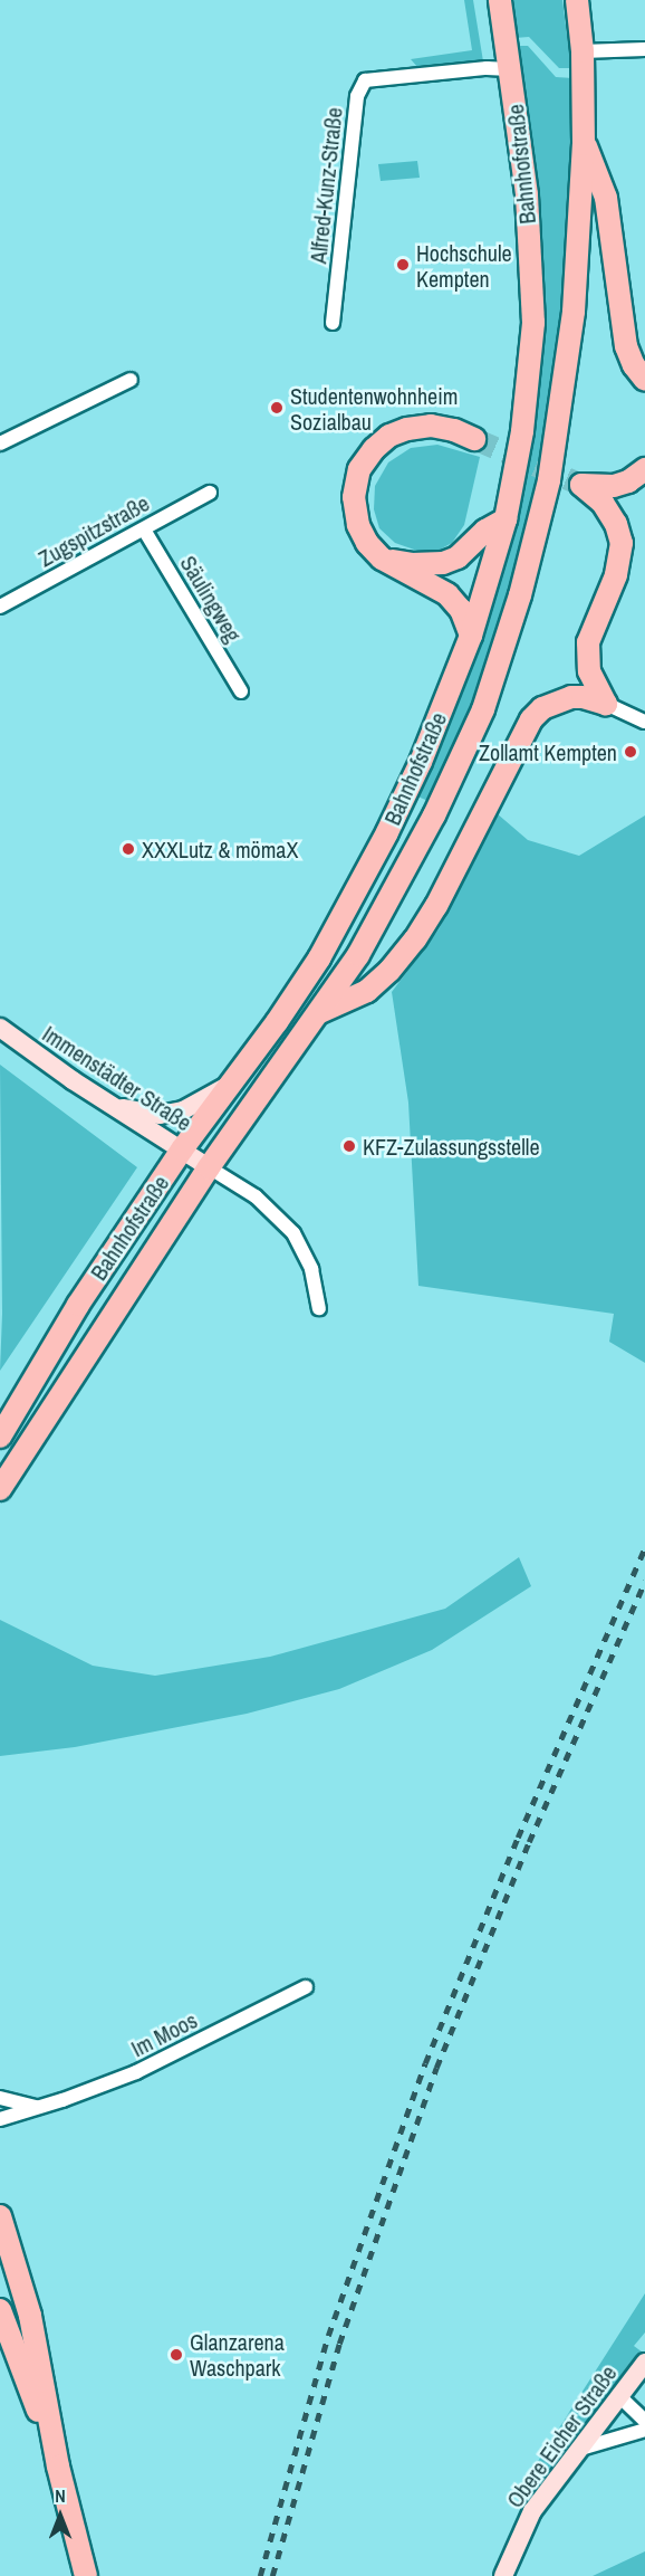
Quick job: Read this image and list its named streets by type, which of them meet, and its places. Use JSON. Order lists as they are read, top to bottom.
{
  "streets": {
    "main road": ["Bahnhofstraße"],
    "street": [
      "Alfred-Kunz-Straße",
      "Zugspitzstraße",
      "Säulingweg",
      "Immenstädter Straße",
      "Im Moos",
      "Obere Eicher Straße"
    ]
  },
  "crossings": [
    ["Bahnhofstraße", "Alfred-Kunz-Straße"],
    ["Bahnhofstraße", "Immenstädter Straße"],
    ["Zugspitzstraße", "Säulingweg"]
  ],
  "places": [
    "Hochschule Kempten",
    "Studentenwohnheim Sozialbau",
    "Zollamt Kempten",
    "XXXLutz & mömaX",
    "KFZ-Zulassungsstelle",
    "Glanzarena Waschpark"
  ],
  "north": "top"
}
